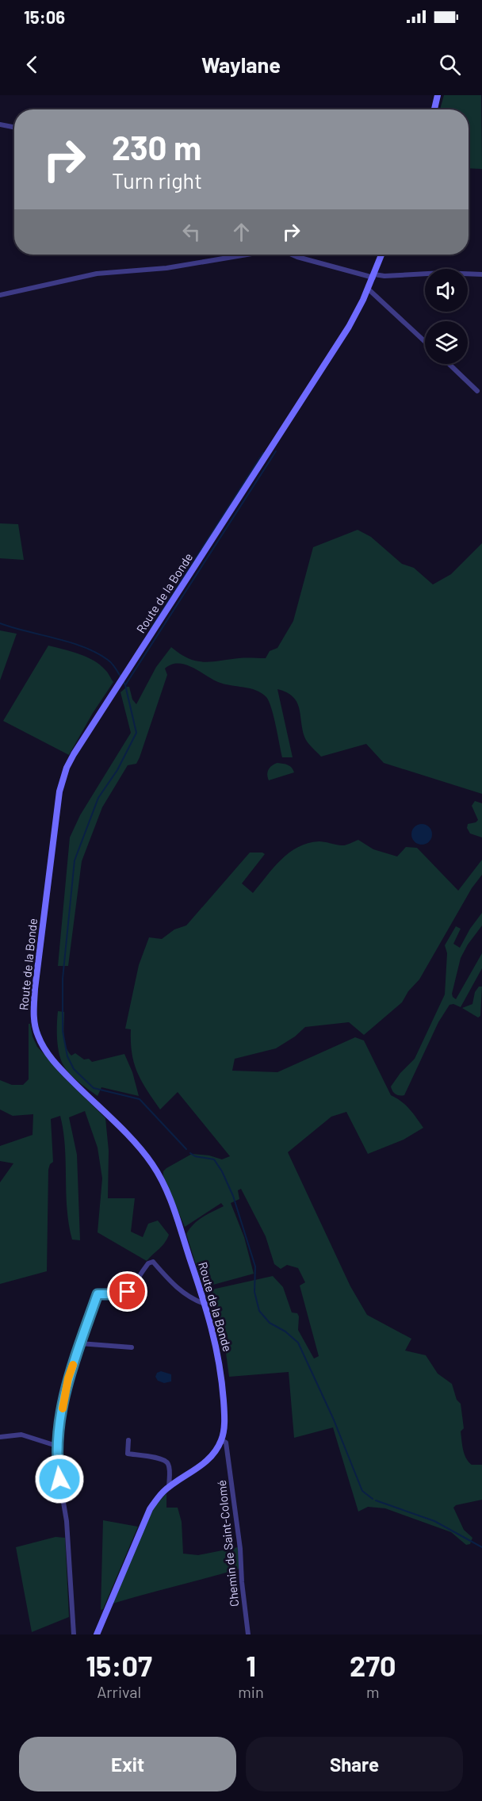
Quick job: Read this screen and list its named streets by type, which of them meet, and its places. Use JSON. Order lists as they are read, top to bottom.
{
  "streets": {
    "main road": ["Route de la Bonde"],
    "street": ["Chemin de Saint-Colomé"]
  },
  "crossings": [
    ["Route de la Bonde", "Chemin de Saint-Colomé"]
  ],
  "page": {
    "status": "15:06",
    "header": "Waylane",
    "turn": ["230 m", "Turn right"],
    "eta": [
      "15:07",
      "Arrival",
      "1",
      "min",
      "270",
      "m"
    ],
    "buttons": ["Exit", "Share"]
  }
}
